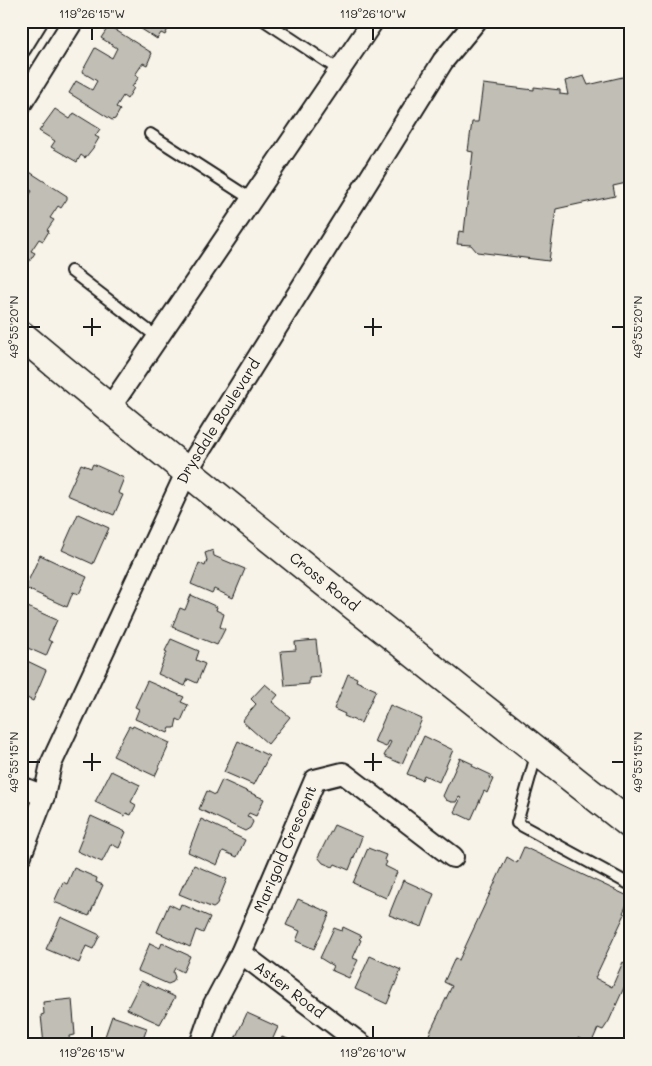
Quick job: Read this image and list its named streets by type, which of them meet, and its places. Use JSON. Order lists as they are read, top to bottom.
{
  "streets": {
    "street": [
      "Drysdale Boulevard",
      "Cross Road",
      "Marigold Crescent",
      "Aster Road"
    ]
  },
  "crossings": [
    ["Drysdale Boulevard", "Cross Road"],
    ["Marigold Crescent", "Aster Road"]
  ],
  "coordinates": [
    "119°26'15\"W",
    "119°26'10\"W",
    "49°55'20\"N",
    "49°55'15\"N"
  ]
}
